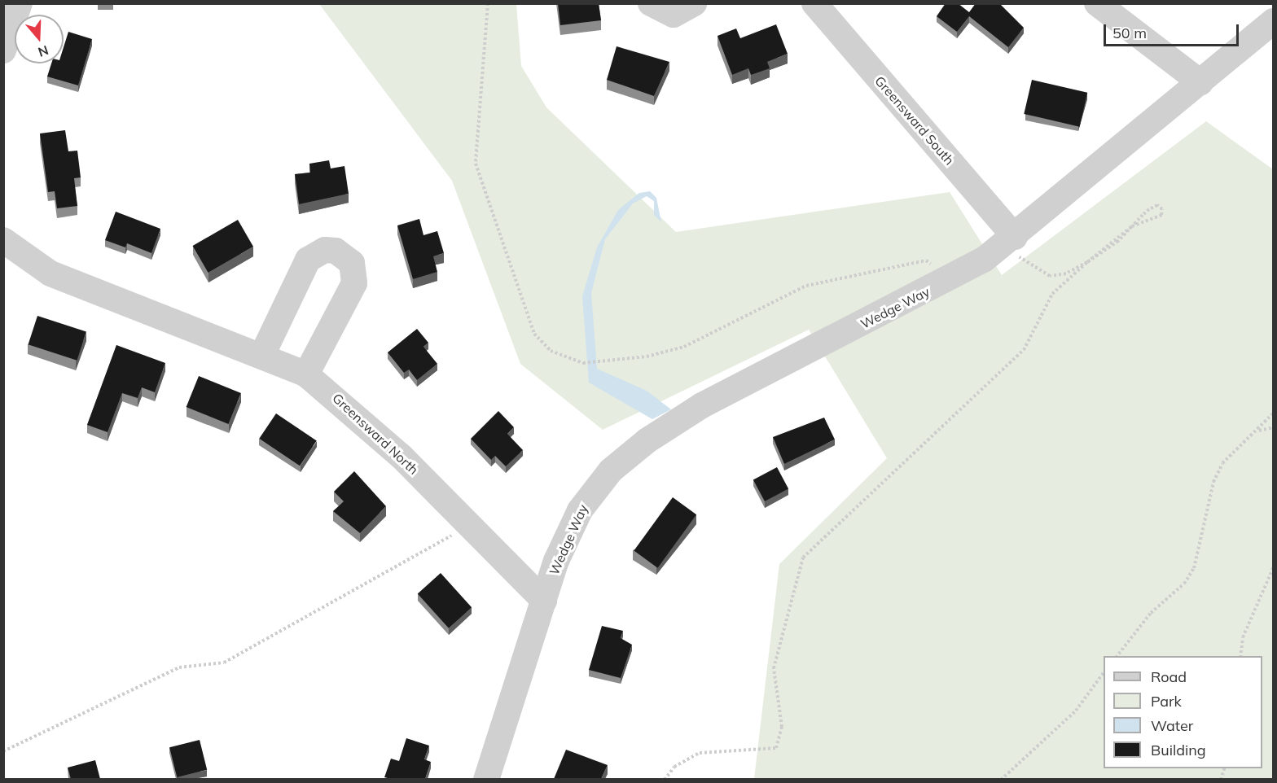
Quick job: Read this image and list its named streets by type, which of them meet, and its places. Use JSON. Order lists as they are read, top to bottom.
{
  "streets": {
    "street": ["Greensward South", "Wedge Way", "Greensward North"]
  },
  "crossings": [
    ["Greensward South", "Wedge Way"],
    ["Wedge Way", "Greensward North"]
  ],
  "legend": [
    "Road",
    "Park",
    "Water",
    "Building"
  ],
  "scale_bar": "50 m",
  "north": "bottom"
}
